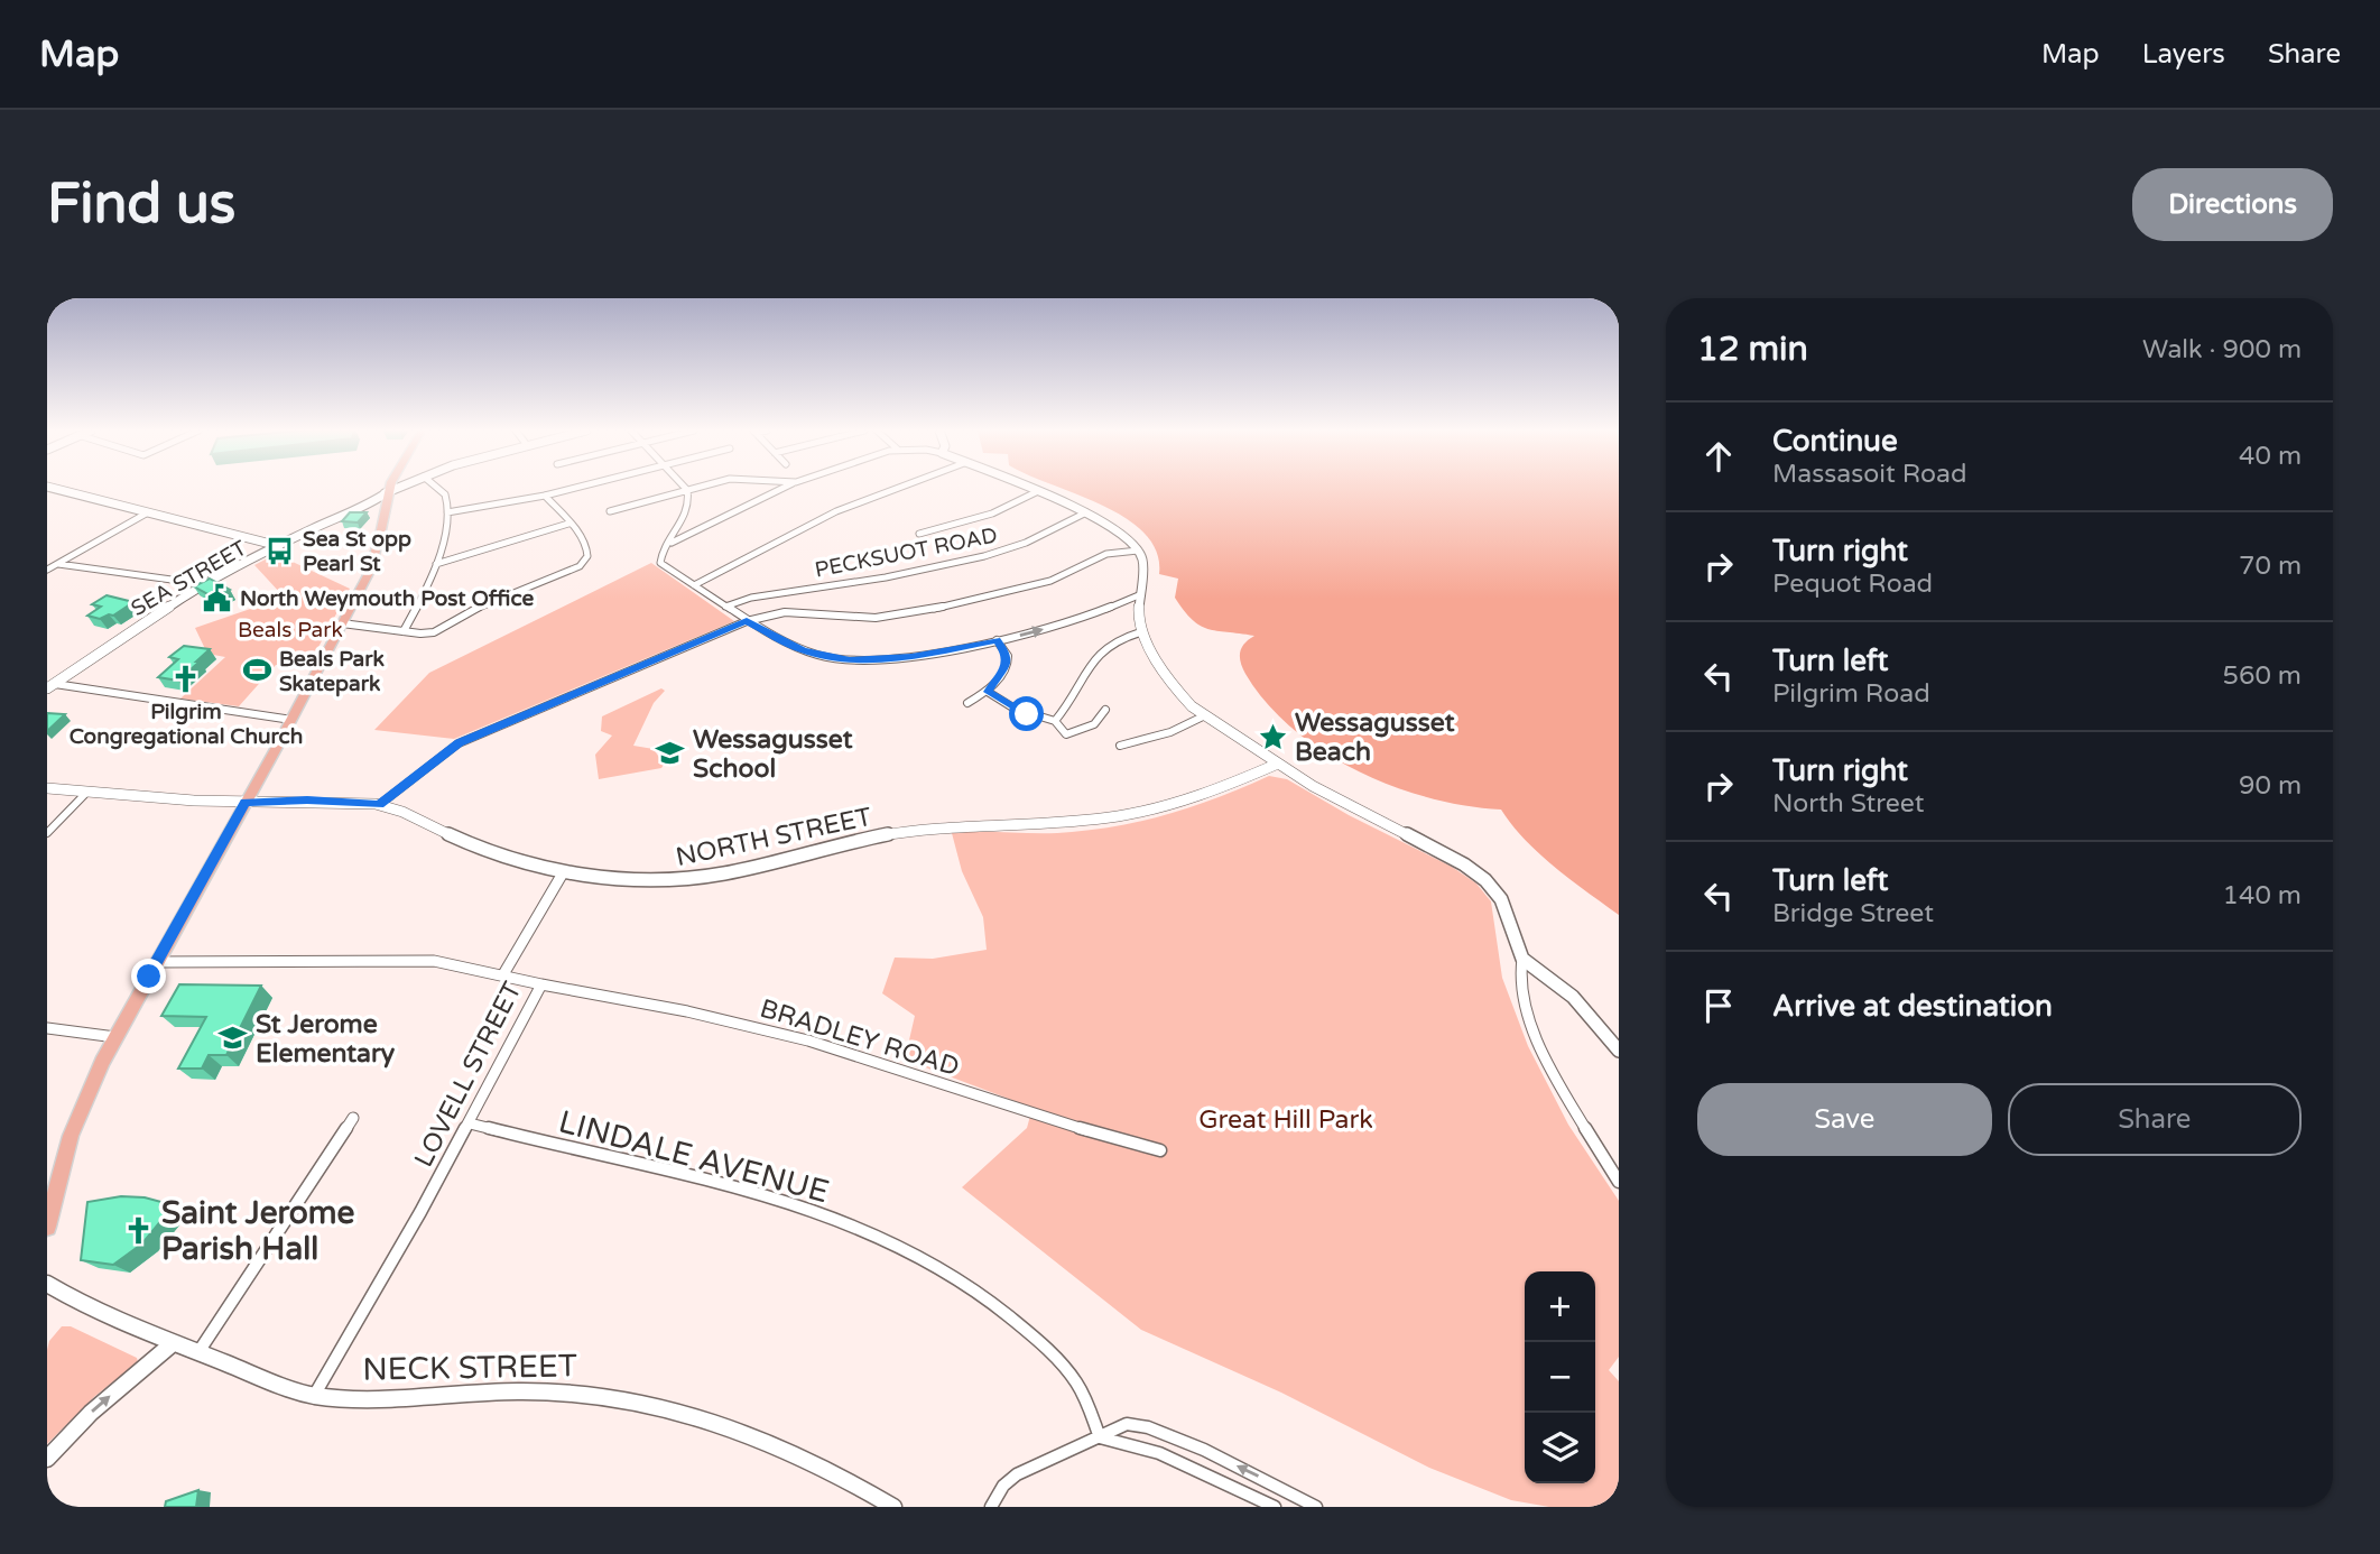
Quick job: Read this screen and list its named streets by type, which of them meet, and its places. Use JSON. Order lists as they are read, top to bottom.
{
  "streets": {
    "street": [
      "PECKSUOT ROAD",
      "SEA STREET",
      "NORTH STREET",
      "BRADLEY ROAD",
      "LOVELL STREET",
      "LINDALE AVENUE",
      "NECK STREET"
    ]
  },
  "crossings": [
    ["BRADLEY ROAD", "LOVELL STREET"],
    ["LOVELL STREET", "LINDALE AVENUE"],
    ["LOVELL STREET", "NECK STREET"]
  ],
  "parks": ["Beals Park", "Great Hill Park"],
  "places": {
    "bus stop": ["Sea St opp Pearl St"],
    "public building": ["North Weymouth Post Office"],
    "sports": ["Beals Park Skatepark"],
    "church": ["Pilgrim Congregational Church", "Saint Jerome Parish Hall"],
    "place": ["Wessagusset Beach"],
    "school or university": ["Wessagusset School", "St Jerome Elementary"]
  },
  "page": {
    "header": "Map",
    "nav": ["Map", "Layers", "Share"],
    "buttons": [
      "Directions",
      ["Save", "Share"]
    ],
    "title": "Find us",
    "heading": ["12 min", "Walk · 900 m"],
    "list": [
      ["Continue", "Massasoit Road", "40 m"],
      ["Turn right", "Pequot Road", "70 m"],
      ["Turn left", "Pilgrim Road", "560 m"],
      ["Turn right", "North Street", "90 m"],
      ["Turn left", "Bridge Street", "140 m"],
      "Arrive at destination"
    ],
    "map_buttons": ["+", "−"]
  }
}
